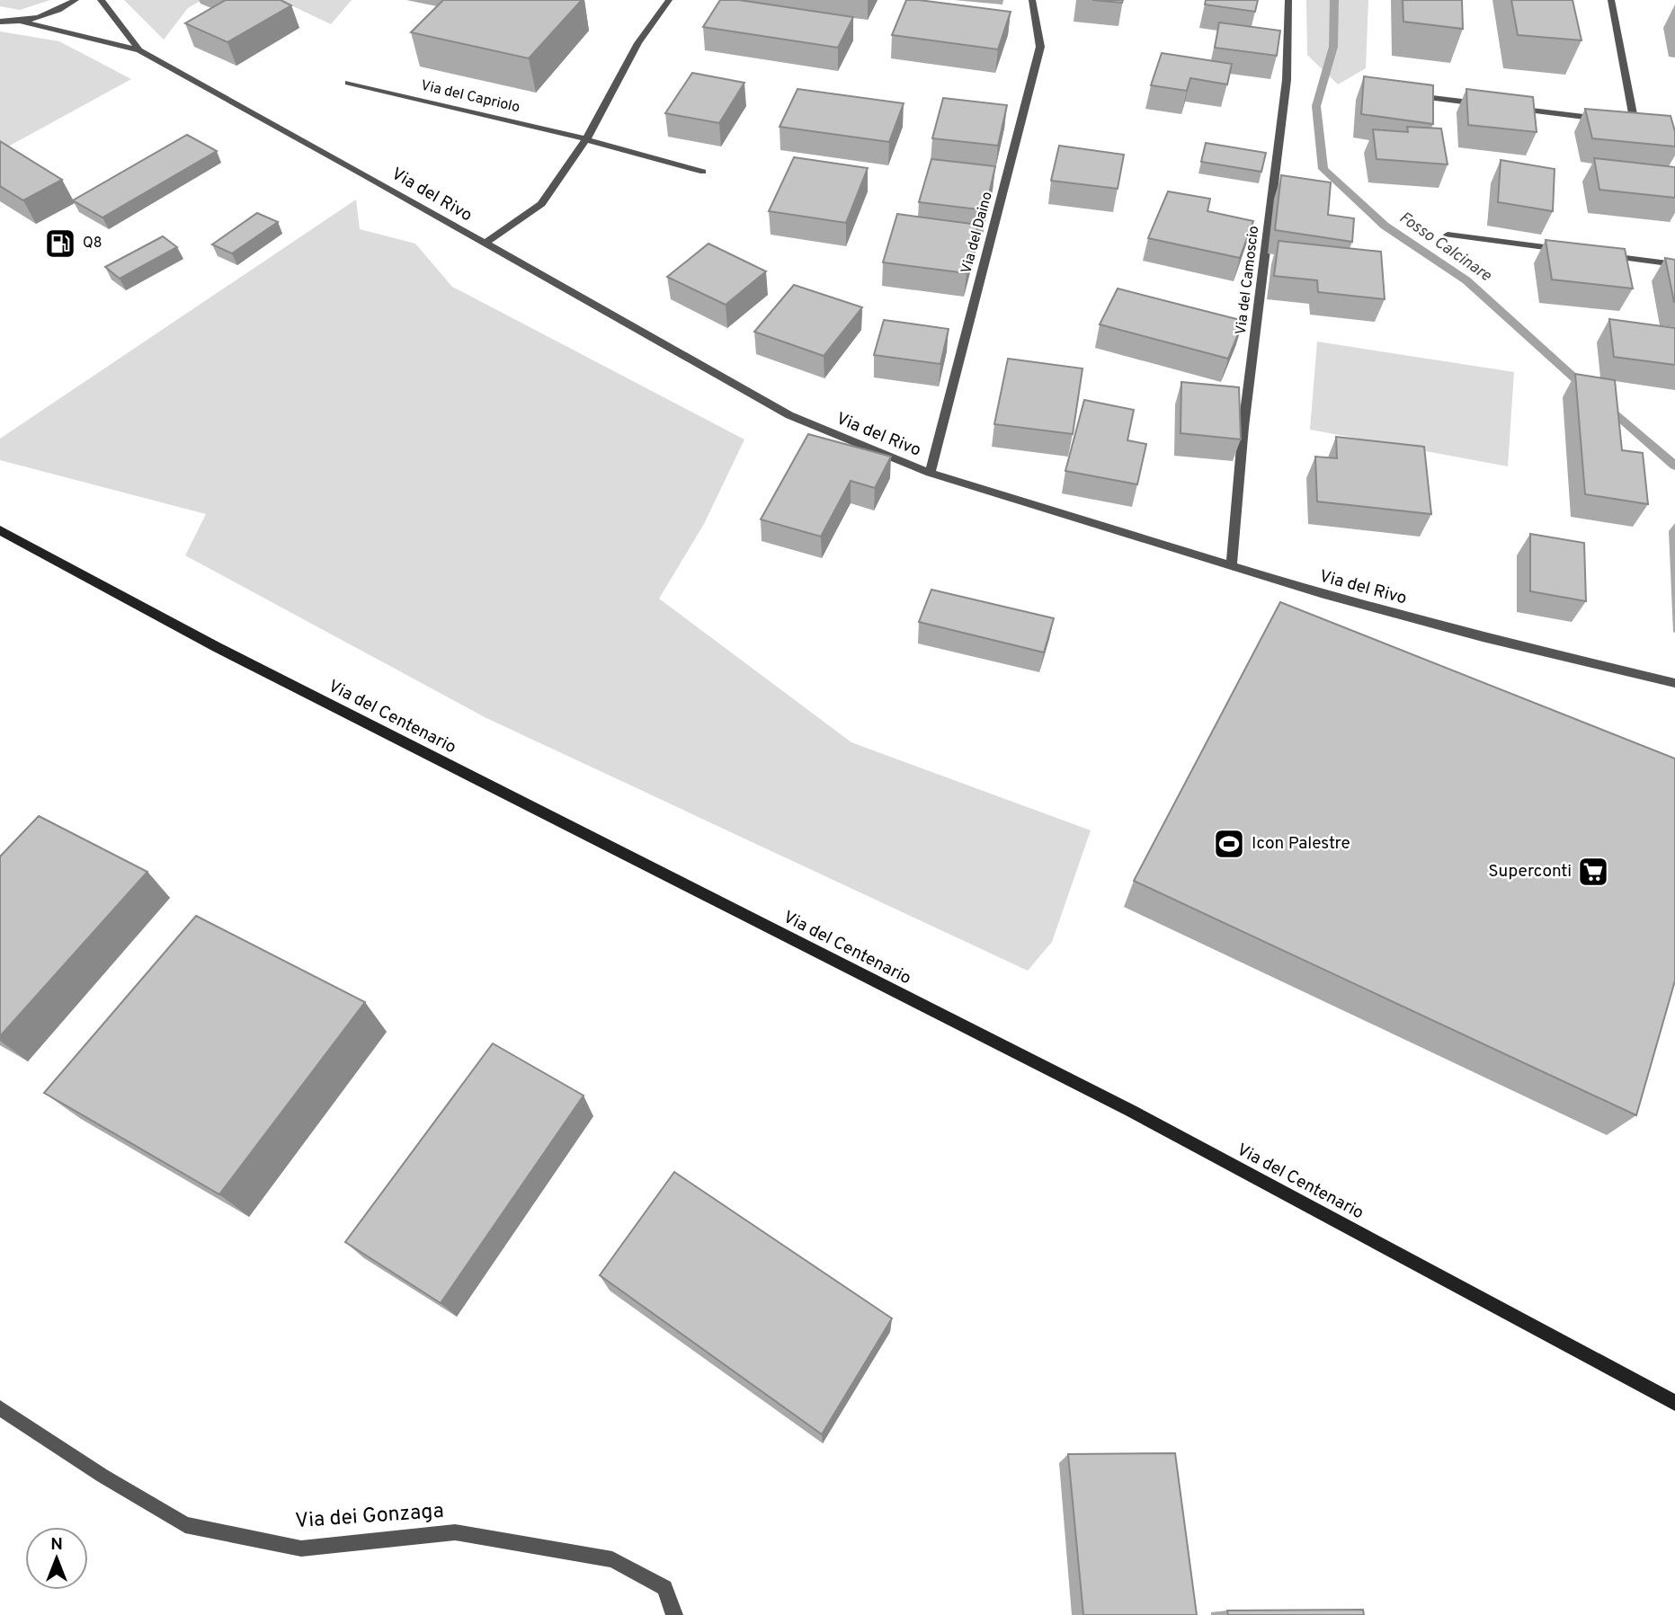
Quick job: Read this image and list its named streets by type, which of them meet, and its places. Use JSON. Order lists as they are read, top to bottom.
{
  "streets": {
    "street": [
      "Via del Capriolo",
      "Via del Rivo",
      "Via del Daino",
      "Via del Camoscio",
      "Via del Centenario",
      "Via dei Gonzaga"
    ]
  },
  "crossings": [
    ["Via del Rivo", "Via del Daino"],
    ["Via del Rivo", "Via del Camoscio"]
  ],
  "water": ["Fosso Calcinare"],
  "places": {
    "fuel station": ["Q8"],
    "sports": ["Icon Palestre"],
    "supermarket": ["Superconti"]
  },
  "north": "top"
}
